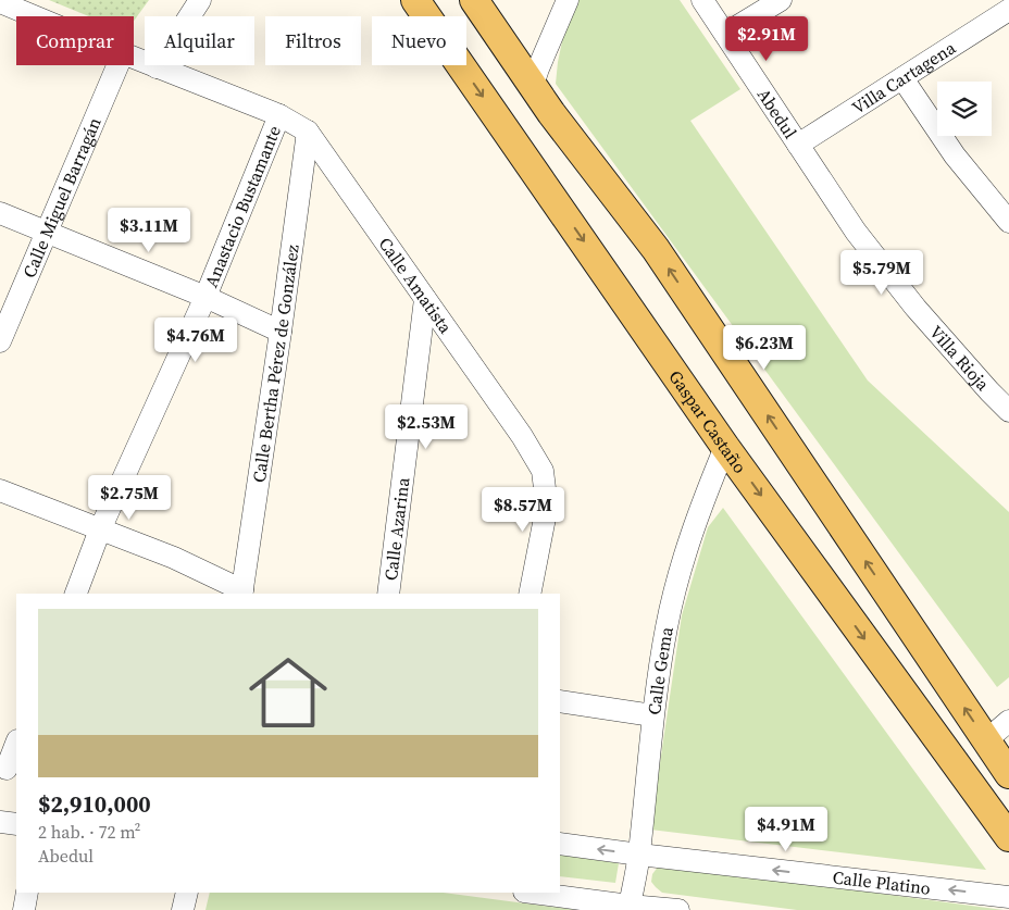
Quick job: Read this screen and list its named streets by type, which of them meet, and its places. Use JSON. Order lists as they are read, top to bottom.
{
  "streets": {
    "main road": ["Gaspar Castaño"],
    "street": [
      "Villa Cartagena",
      "Abedul",
      "Calle Miguel Barragán",
      "Anastacio Bustamante",
      "Calle Amatista",
      "Villa Rioja",
      "Calle Bertha Pérez de González",
      "Calle Azarina",
      "Calle Gema",
      "Calle Platino"
    ]
  },
  "crossings": [
    ["Villa Cartagena", "Abedul"],
    ["Villa Cartagena", "Villa Rioja"],
    ["Abedul", "Villa Rioja"],
    ["Anastacio Bustamante", "Calle Amatista"],
    ["Calle Amatista", "Calle Bertha Pérez de González"],
    ["Calle Amatista", "Calle Azarina"],
    ["Gaspar Castaño", "Calle Gema"],
    ["Calle Gema", "Calle Platino"]
  ],
  "page": {
    "price": [
      "$2.91M",
      "$3.11M",
      "$5.79M",
      "$4.76M",
      "$6.23M",
      "$2.53M",
      "$2.75M",
      "$8.57M",
      "$4.91M"
    ],
    "chip": [
      "Comprar",
      "Alquilar",
      "Filtros",
      "Nuevo"
    ],
    "list": [
      {
        "name": "$2,910,000",
        "note": "2 hab. · 72 m² · Abedul"
      }
    ]
  }
}
